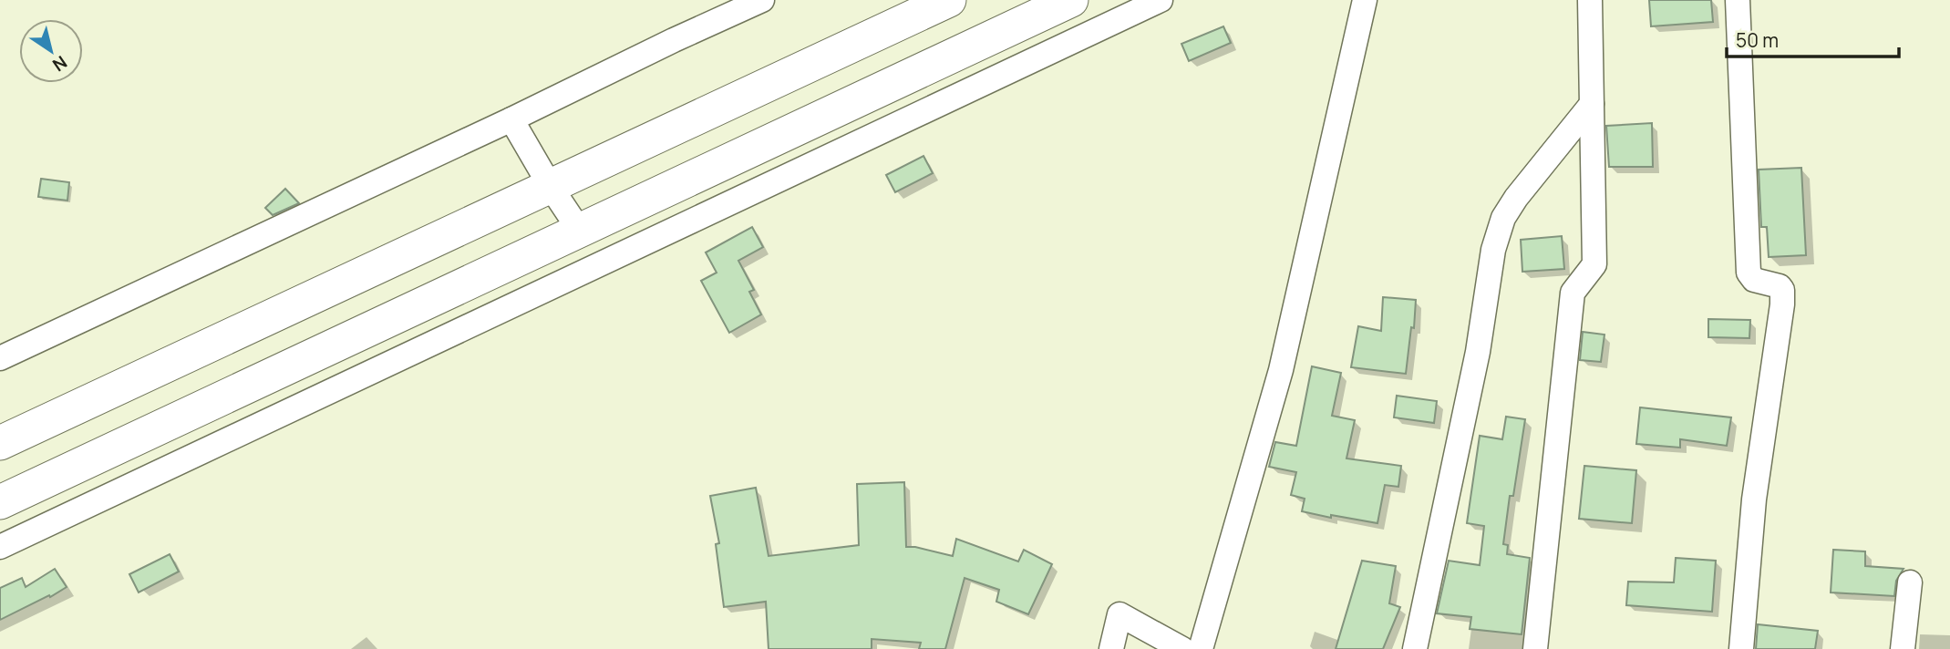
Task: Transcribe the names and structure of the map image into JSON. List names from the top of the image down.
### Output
{
  "scale_bar": "50 m",
  "north": "bottom right"
}
